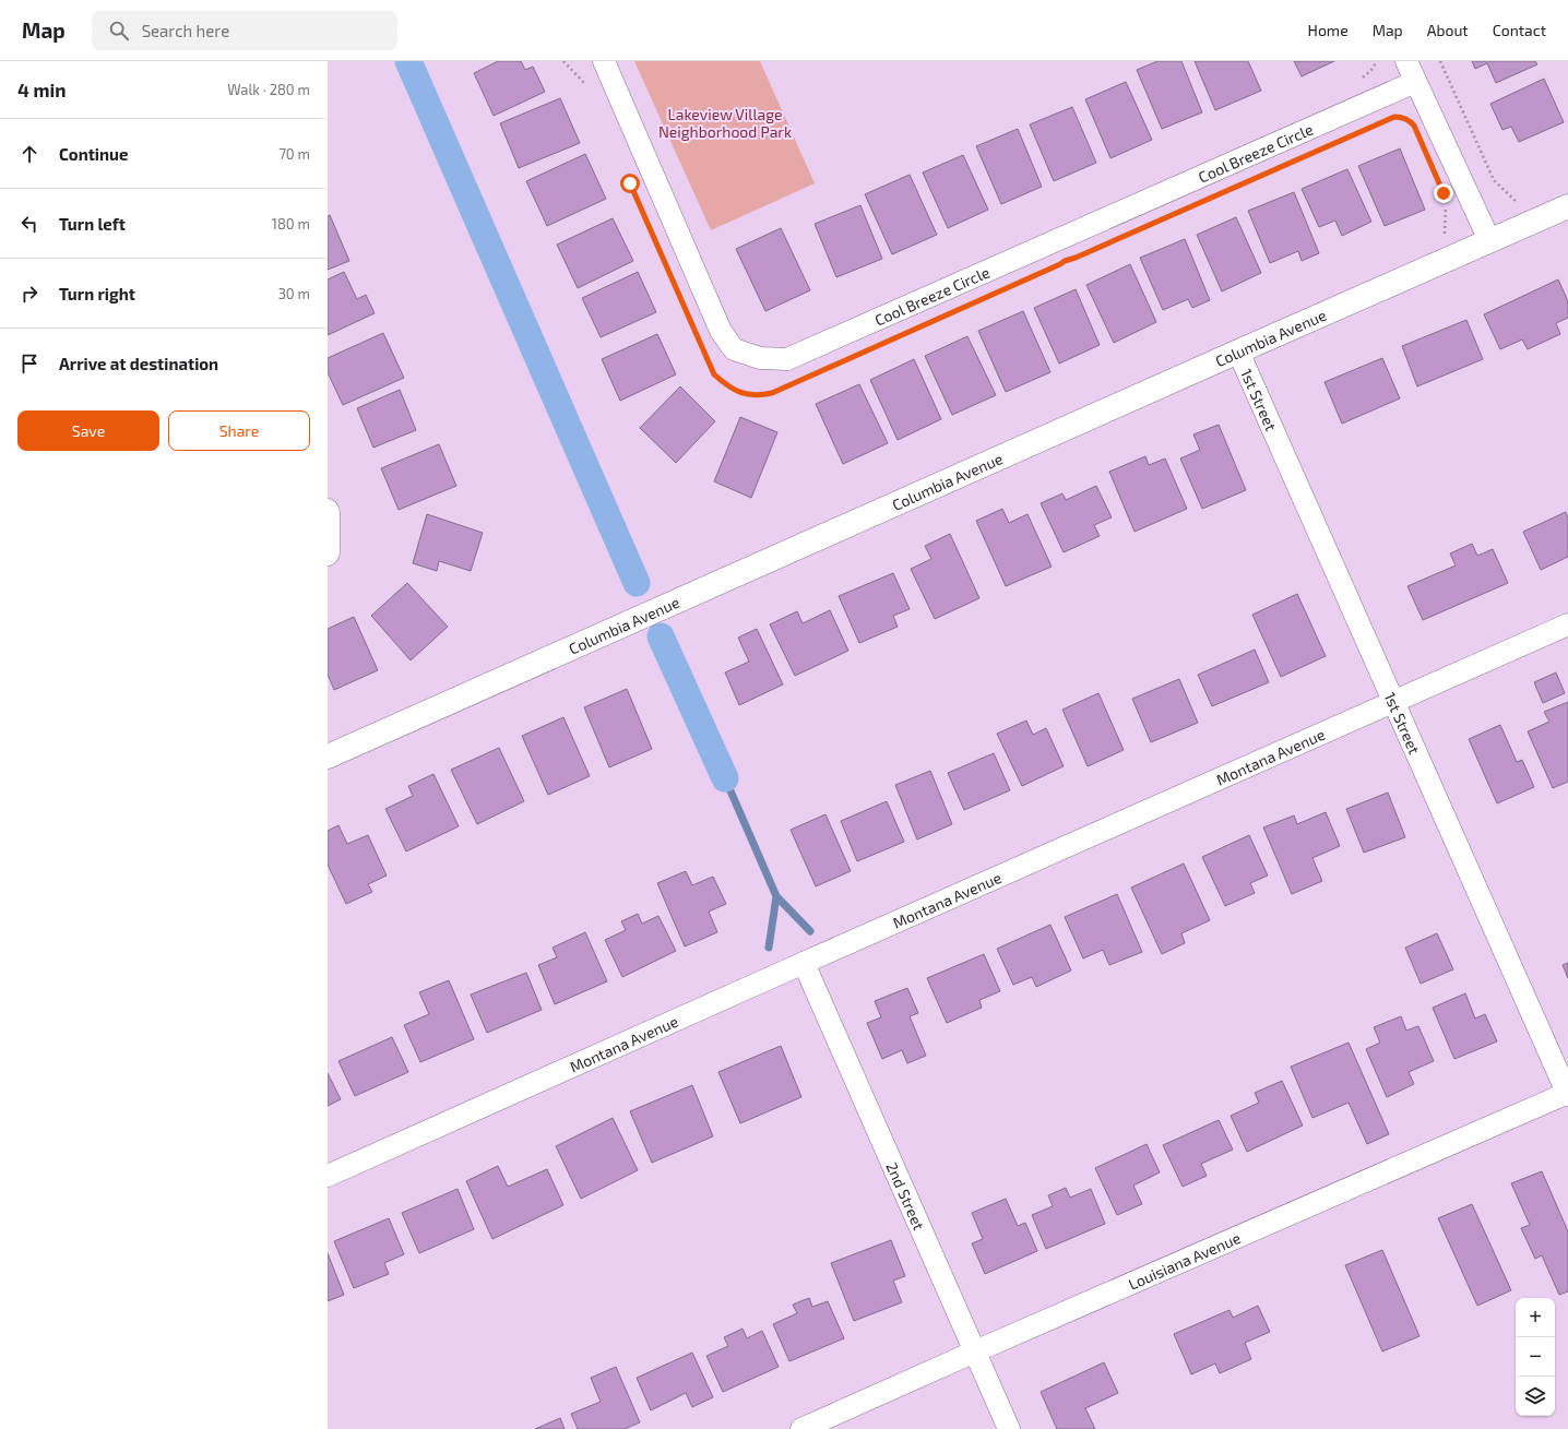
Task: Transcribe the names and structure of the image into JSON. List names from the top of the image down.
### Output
{
  "streets": {
    "street": [
      "Cool Breeze Circle",
      "Columbia Avenue",
      "1st Street",
      "Montana Avenue",
      "2nd Street",
      "Louisiana Avenue"
    ]
  },
  "crossings": [
    ["Columbia Avenue", "1st Street"],
    ["1st Street", "Montana Avenue"],
    ["1st Street", "Louisiana Avenue"],
    ["Montana Avenue", "2nd Street"],
    ["2nd Street", "Louisiana Avenue"]
  ],
  "parks": ["Lakeview Village Neighborhood Park"],
  "page": {
    "header": "Map",
    "search": "Search here",
    "nav": [
      "Home",
      "Map",
      "About",
      "Contact"
    ],
    "heading": ["4 min", "Walk · 280 m"],
    "list": [
      ["Continue", "70 m"],
      ["Turn left", "180 m"],
      ["Turn right", "30 m"],
      "Arrive at destination"
    ],
    "buttons": ["Save", "Share"],
    "map_buttons": ["+", "−"]
  }
}
